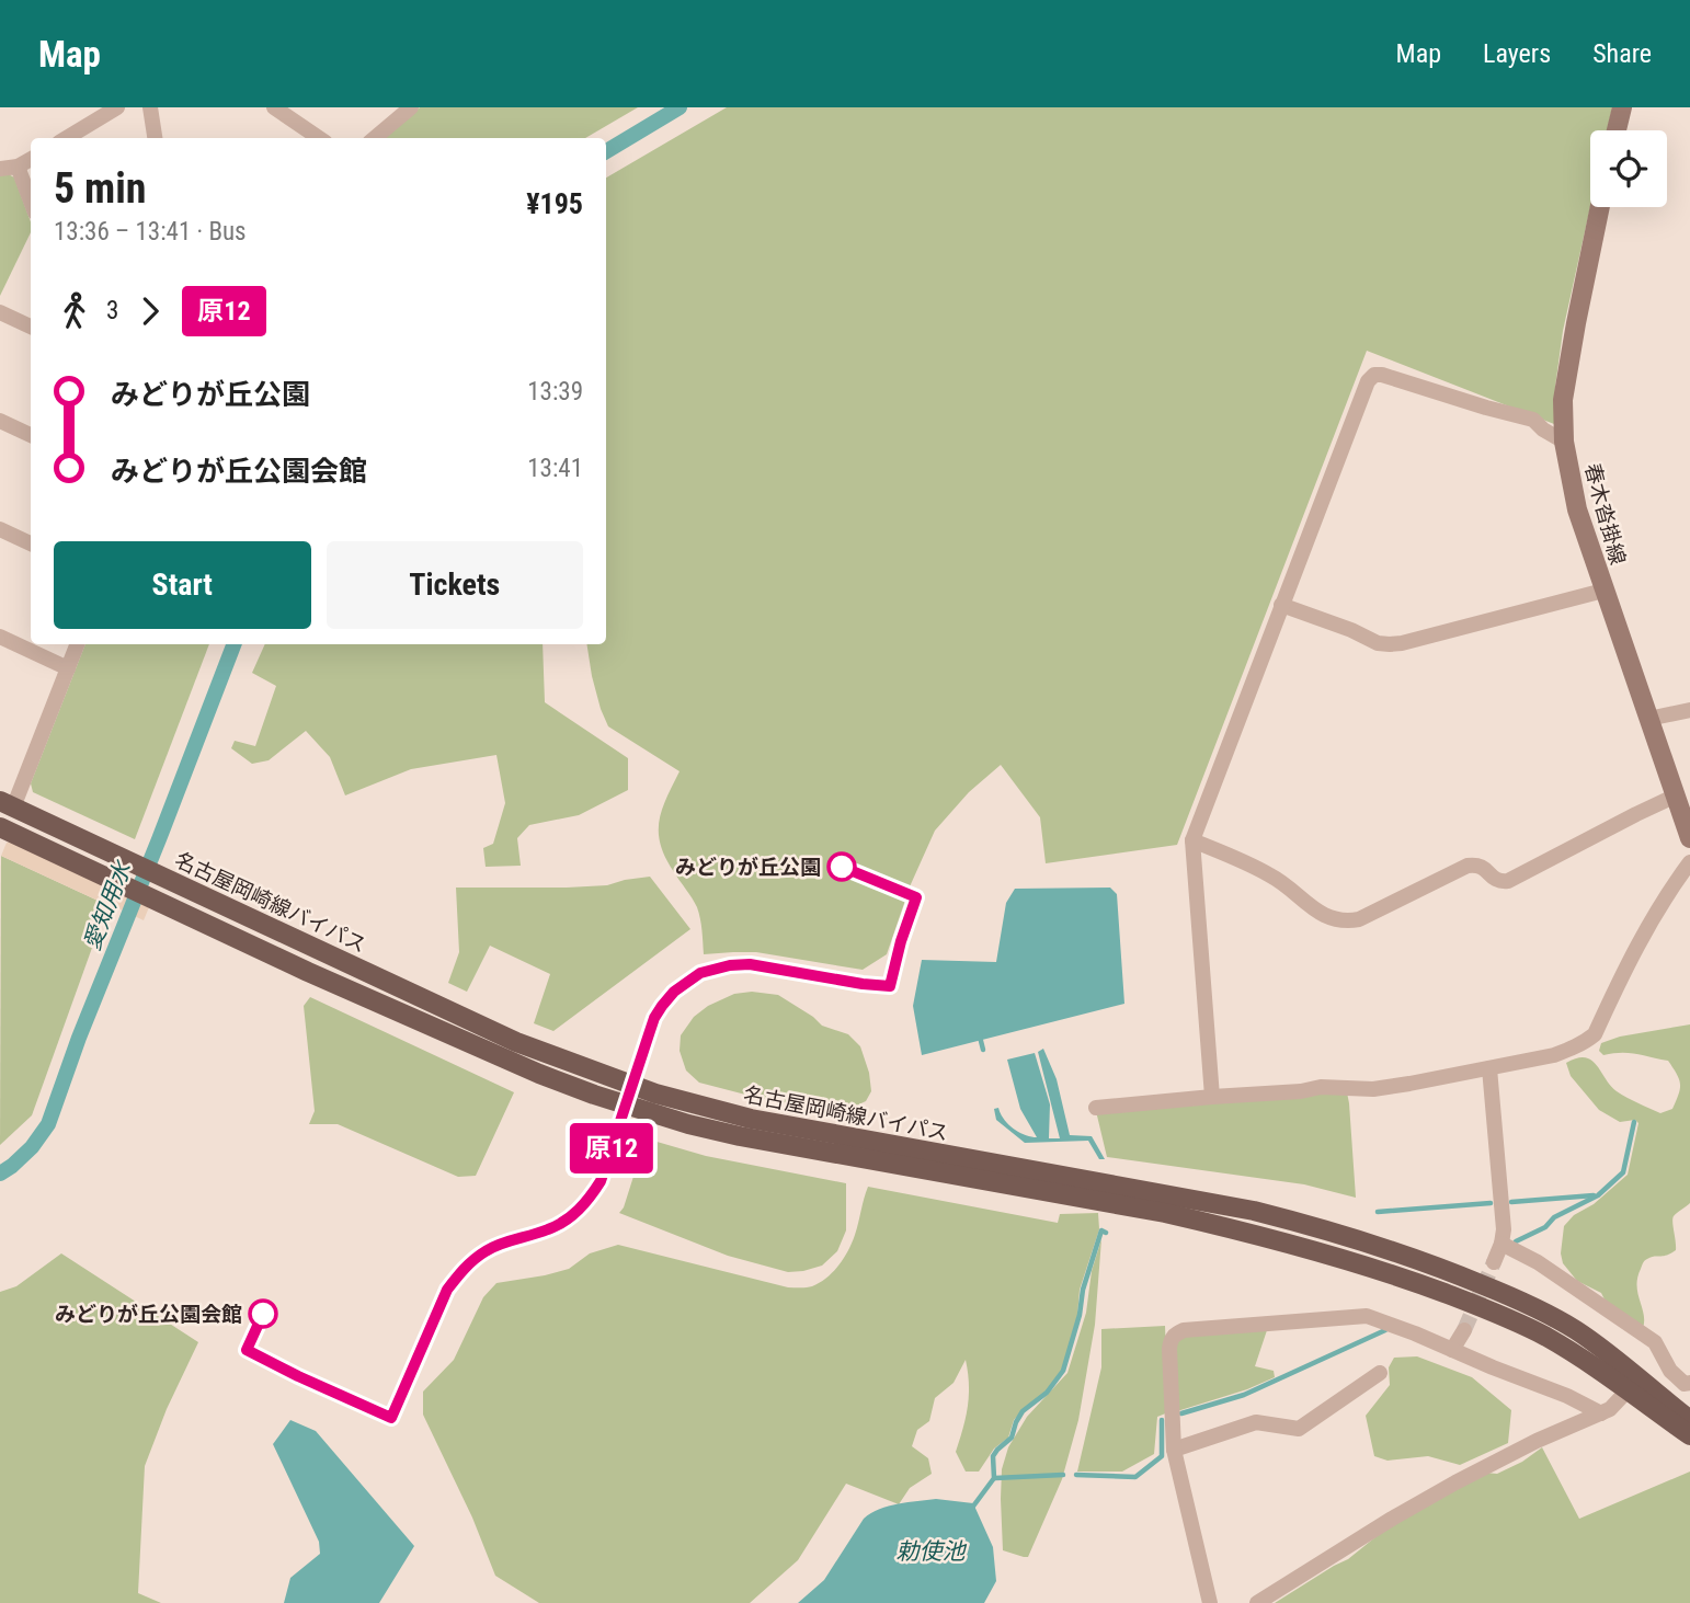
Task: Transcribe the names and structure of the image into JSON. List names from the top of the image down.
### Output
{
  "streets": {
    "main road": ["春木沓掛線", "名古屋岡崎線バイパス"]
  },
  "water": ["愛知用水", "勅使池"],
  "places": ["みどりが丘公園", "みどりが丘公園会館"],
  "lines": ["bus line 原12"],
  "page": {
    "header": "Map",
    "nav": ["Map", "Layers", "Share"],
    "on_map": "原12",
    "heading": ["5 min", "13:36 – 13:41 · Bus", "¥195"],
    "legs": ["3", "原12"],
    "list": [
      {
        "name": "みどりが丘公園",
        "value": "13:39"
      },
      {
        "name": "みどりが丘公園会館",
        "value": "13:41"
      }
    ],
    "buttons": ["Start", "Tickets"]
  }
}
